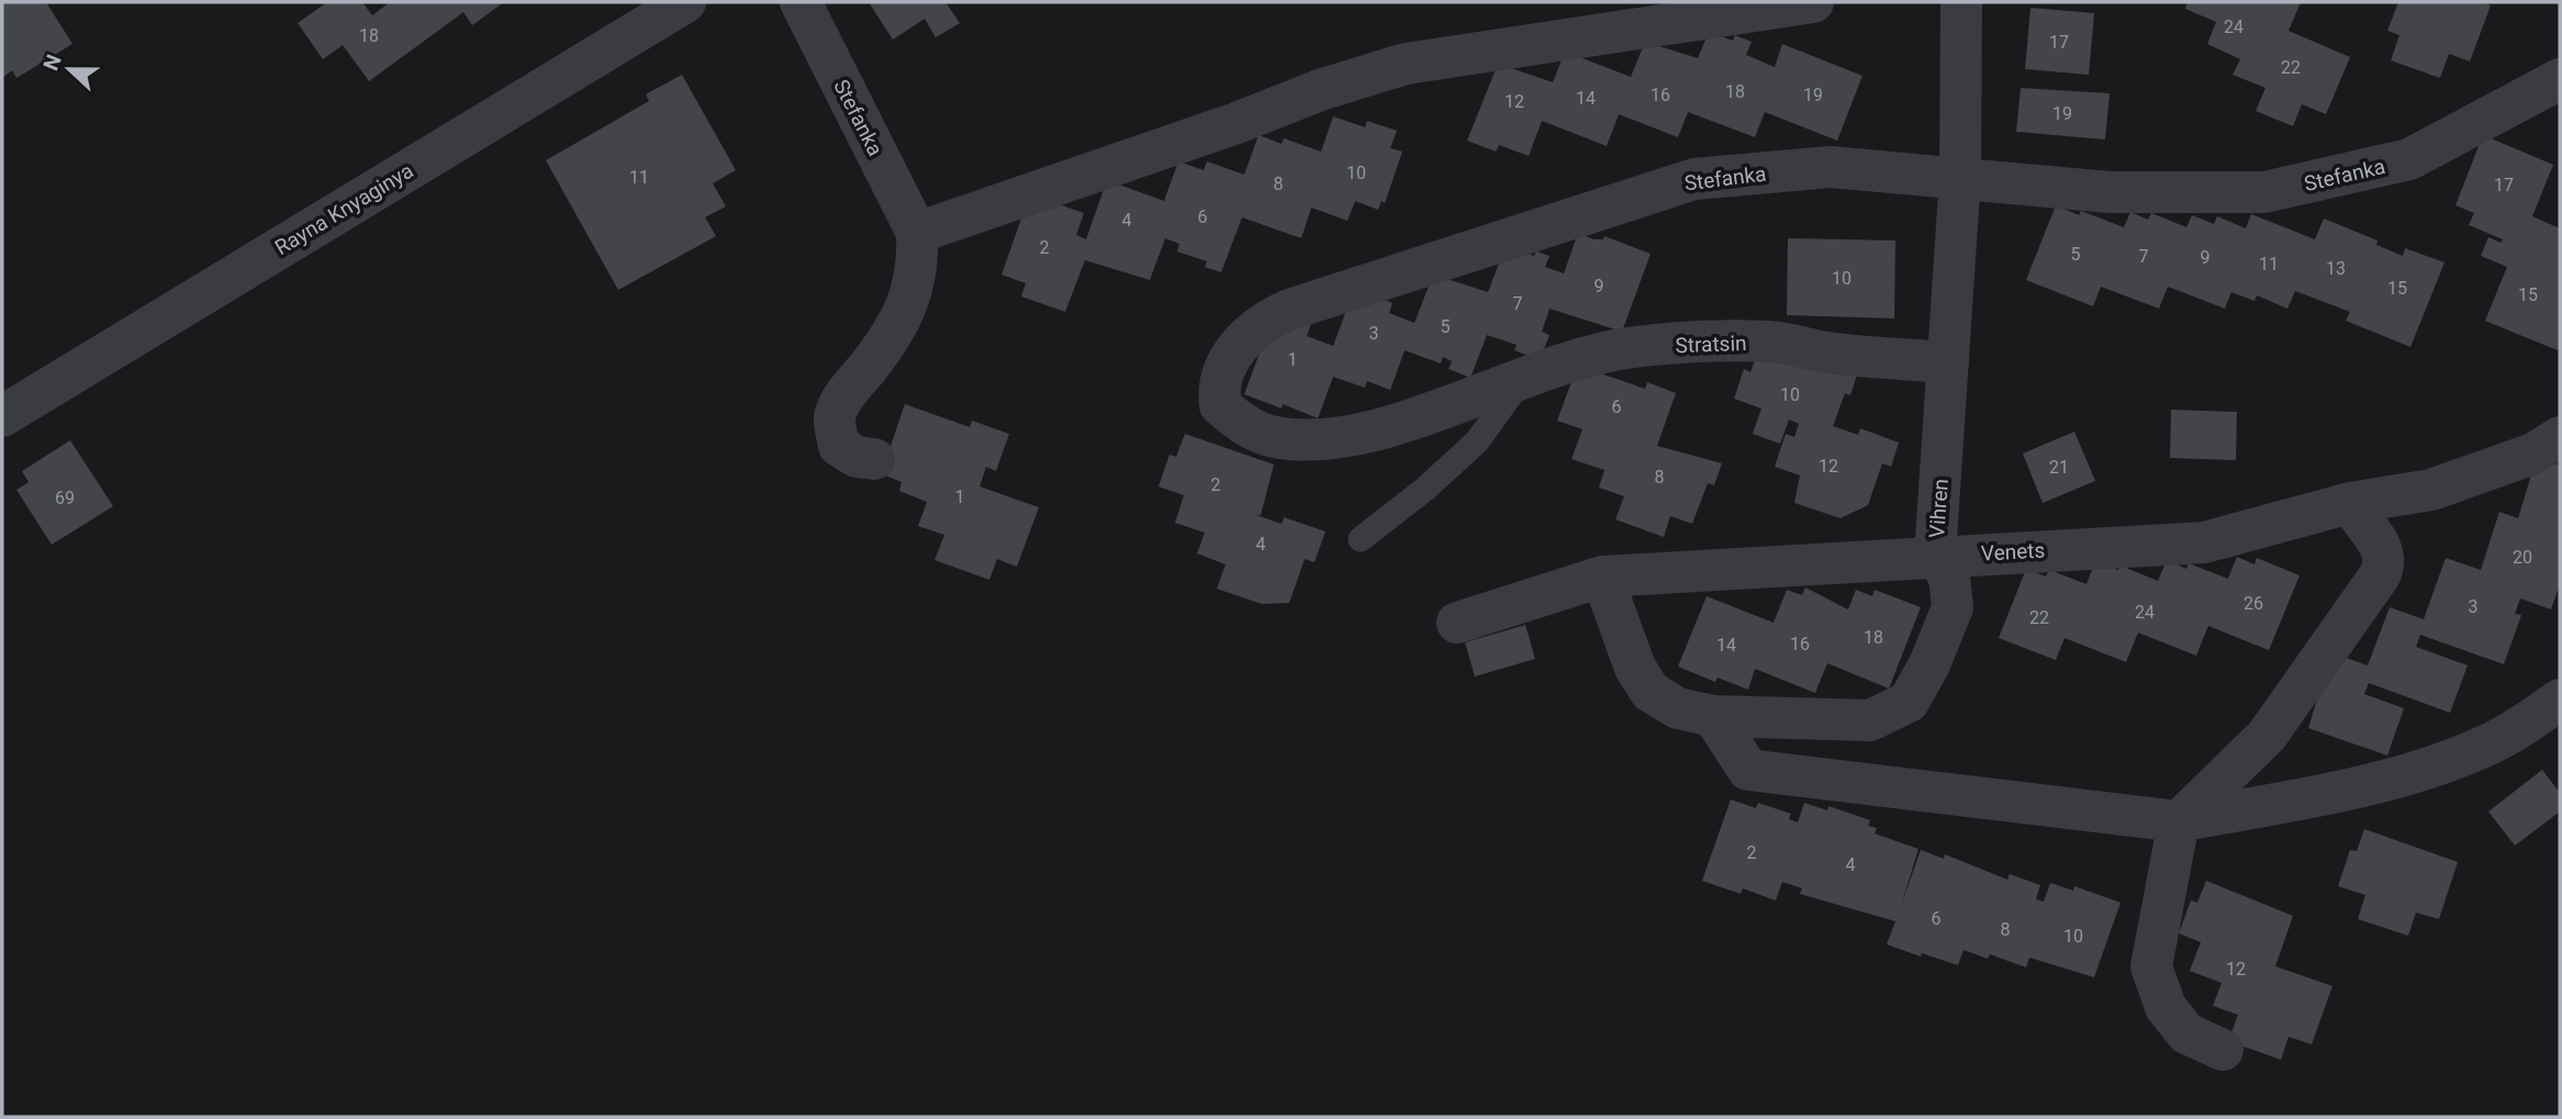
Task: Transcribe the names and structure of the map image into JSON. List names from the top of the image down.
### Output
{
  "streets": {
    "street": [
      "Stefanka",
      "Rayna Knyaginya",
      "Stratsin",
      "Vihren",
      "Venets"
    ]
  },
  "crossings": [
    ["Stefanka", "Stratsin"],
    ["Stefanka", "Vihren"],
    ["Stratsin", "Vihren"],
    ["Vihren", "Venets"]
  ],
  "house_numbers": [
    "24",
    "18",
    "17",
    "22",
    "18",
    "16",
    "19",
    "14",
    "12",
    "19",
    "10",
    "11",
    "8",
    "17",
    "6",
    "4",
    "2",
    "5",
    "7",
    "9",
    "11",
    "13",
    "10",
    "9",
    "15",
    "15",
    "7",
    "5",
    "3",
    "1",
    "10",
    "6",
    "12",
    "21",
    "8",
    "2",
    "1",
    "69",
    "4",
    "20",
    "26",
    "3",
    "24",
    "22",
    "18",
    "16",
    "14",
    "2",
    "4",
    "6",
    "8",
    "10",
    "12"
  ],
  "north": "left"
}
